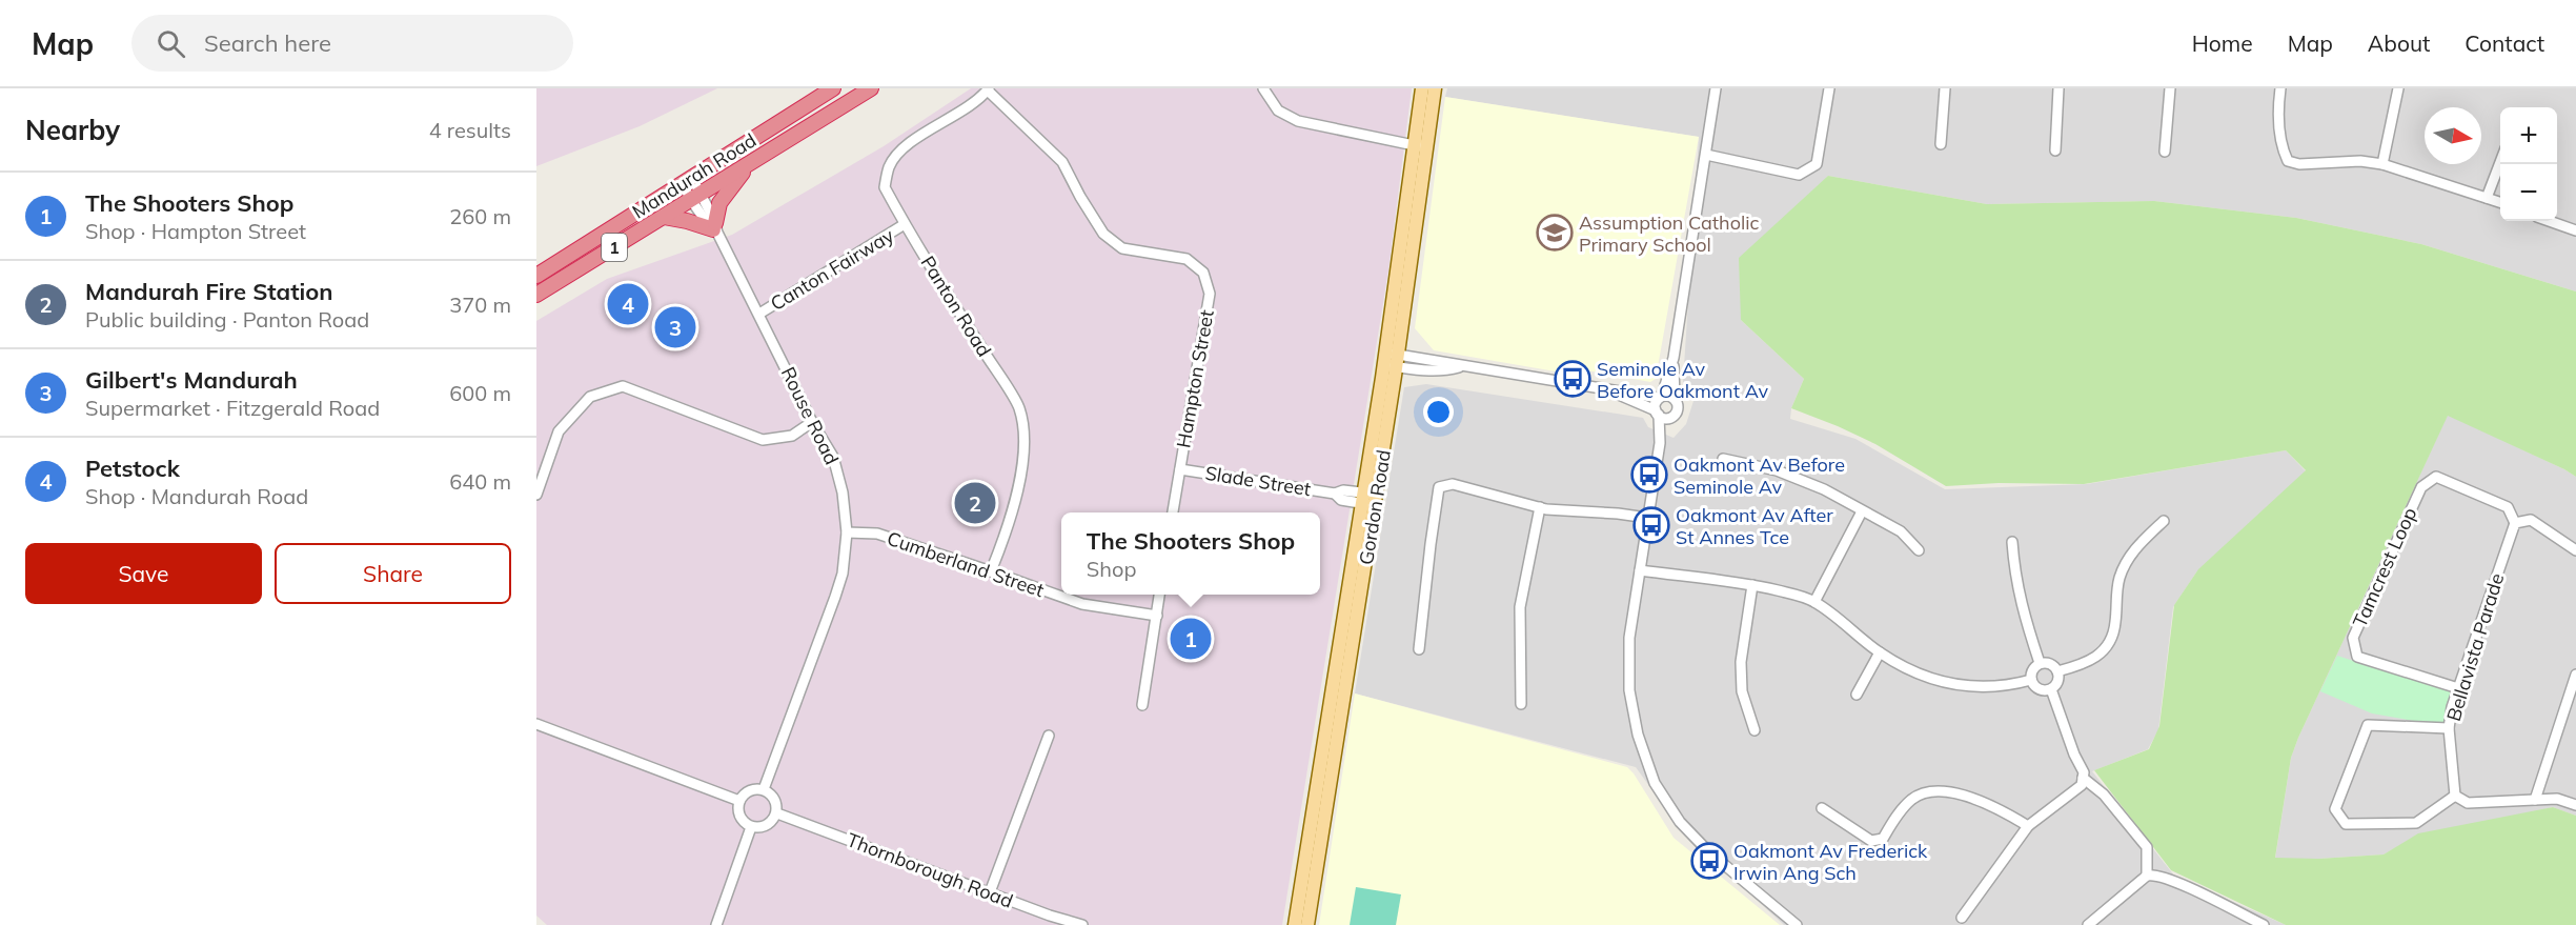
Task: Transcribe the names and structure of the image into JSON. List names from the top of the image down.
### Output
{
  "streets": {
    "highway": ["Mandurah Road", "1"],
    "main road": ["Gordon Road"],
    "street": [
      "Canton Fairway",
      "Panton Road",
      "Hampton Street",
      "Rouse Road",
      "Slade Street",
      "Cumberland Street",
      "Tamcrest Loop",
      "Bellavista Parade",
      "Thornborough Road"
    ]
  },
  "crossings": [
    ["Mandurah Road", "Rouse Road"],
    ["Canton Fairway", "Panton Road"],
    ["Canton Fairway", "Rouse Road"],
    ["Panton Road", "Hampton Street"],
    ["Panton Road", "Cumberland Street"],
    ["Hampton Street", "Slade Street"],
    ["Rouse Road", "Cumberland Street"],
    ["Rouse Road", "Thornborough Road"],
    ["Slade Street", "Gordon Road"],
    ["Tamcrest Loop", "Bellavista Parade"]
  ],
  "places": {
    "school or university": ["Assumption Catholic Primary School"],
    "bus stop": [
      "Seminole Av Before Oakmont Av",
      "Oakmont Av Before Seminole Av",
      "Oakmont Av After St Annes Tce",
      "Oakmont Av Frederick Irwin Ang Sch"
    ]
  },
  "north": "right",
  "page": {
    "header": "Map",
    "search": "Search here",
    "nav": [
      "Home",
      "Map",
      "About",
      "Contact"
    ],
    "heading": ["Nearby", "4 results"],
    "map_buttons": ["+", "−"],
    "list": [
      {
        "mark": "1",
        "name": "The Shooters Shop",
        "note": "Shop · Hampton Street",
        "value": "260 m"
      },
      {
        "mark": "2",
        "name": "Mandurah Fire Station",
        "note": "Public building · Panton Road",
        "value": "370 m"
      },
      {
        "mark": "3",
        "name": "Gilbert's Mandurah",
        "note": "Supermarket · Fitzgerald Road",
        "value": "600 m"
      },
      {
        "mark": "4",
        "name": "Petstock",
        "note": "Shop · Mandurah Road",
        "value": "640 m"
      }
    ],
    "pins": [
      "4",
      "3",
      "2",
      "1"
    ],
    "popup": ["The Shooters Shop", "Shop"],
    "buttons": ["Save", "Share"]
  }
}
